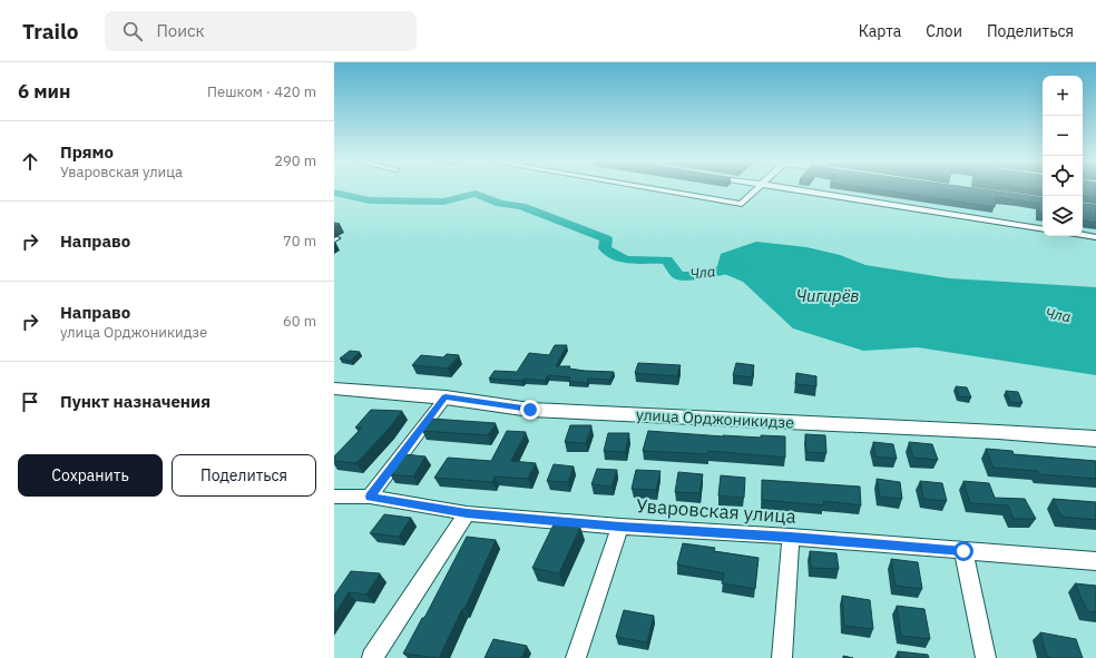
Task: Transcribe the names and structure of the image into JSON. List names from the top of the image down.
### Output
{
  "streets": {
    "street": ["улица Орджоникидзе", "Уваровская улица"]
  },
  "water": ["Чла", "Чигирёв"],
  "page": {
    "header": "Trailo",
    "search": "Поиск",
    "nav": ["Карта", "Слои", "Поделиться"],
    "heading": ["6 мин", "Пешком · 420 m"],
    "map_buttons": ["+", "−"],
    "list": [
      ["Прямо", "Уваровская улица", "290 m"],
      ["Направо", "70 m"],
      ["Направо", "улица Орджоникидзе", "60 m"],
      "Пункт назначения"
    ],
    "buttons": ["Сохранить", "Поделиться"]
  }
}
